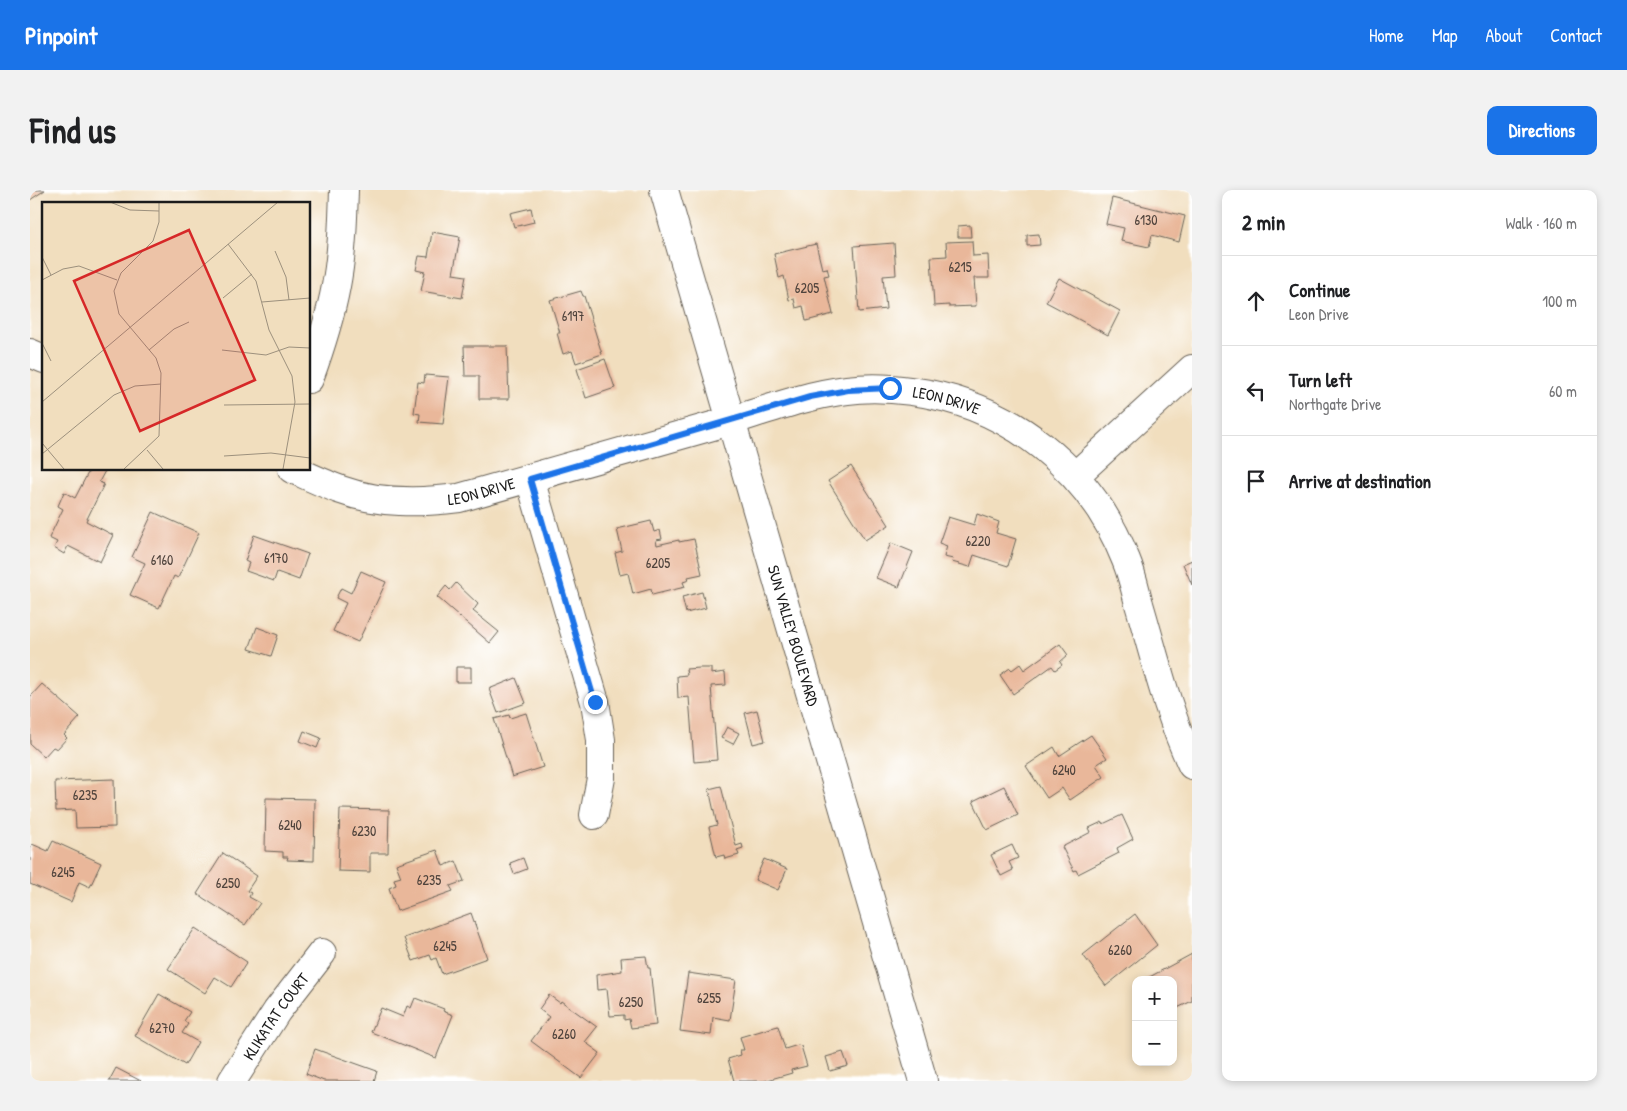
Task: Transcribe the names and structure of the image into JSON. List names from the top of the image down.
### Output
{
  "streets": {
    "street": ["LEON DRIVE", "SUN VALLEY BOULEVARD", "KLIKATAT COURT"]
  },
  "crossings": [
    ["LEON DRIVE", "SUN VALLEY BOULEVARD"]
  ],
  "house_numbers": [
    "6130",
    "6215",
    "6205",
    "6197",
    "6220",
    "6170",
    "6160",
    "6205",
    "6240",
    "6235",
    "6240",
    "6230",
    "6245",
    "6235",
    "6250",
    "6245",
    "6260",
    "6255",
    "6250",
    "6270",
    "6260"
  ],
  "page": {
    "header": "Pinpoint",
    "nav": [
      "Home",
      "Map",
      "About",
      "Contact"
    ],
    "buttons": "Directions",
    "title": "Find us",
    "heading": ["2 min", "Walk · 160 m"],
    "list": [
      ["Continue", "Leon Drive", "100 m"],
      ["Turn left", "Northgate Drive", "60 m"],
      "Arrive at destination"
    ],
    "map_buttons": ["+", "−"]
  }
}
